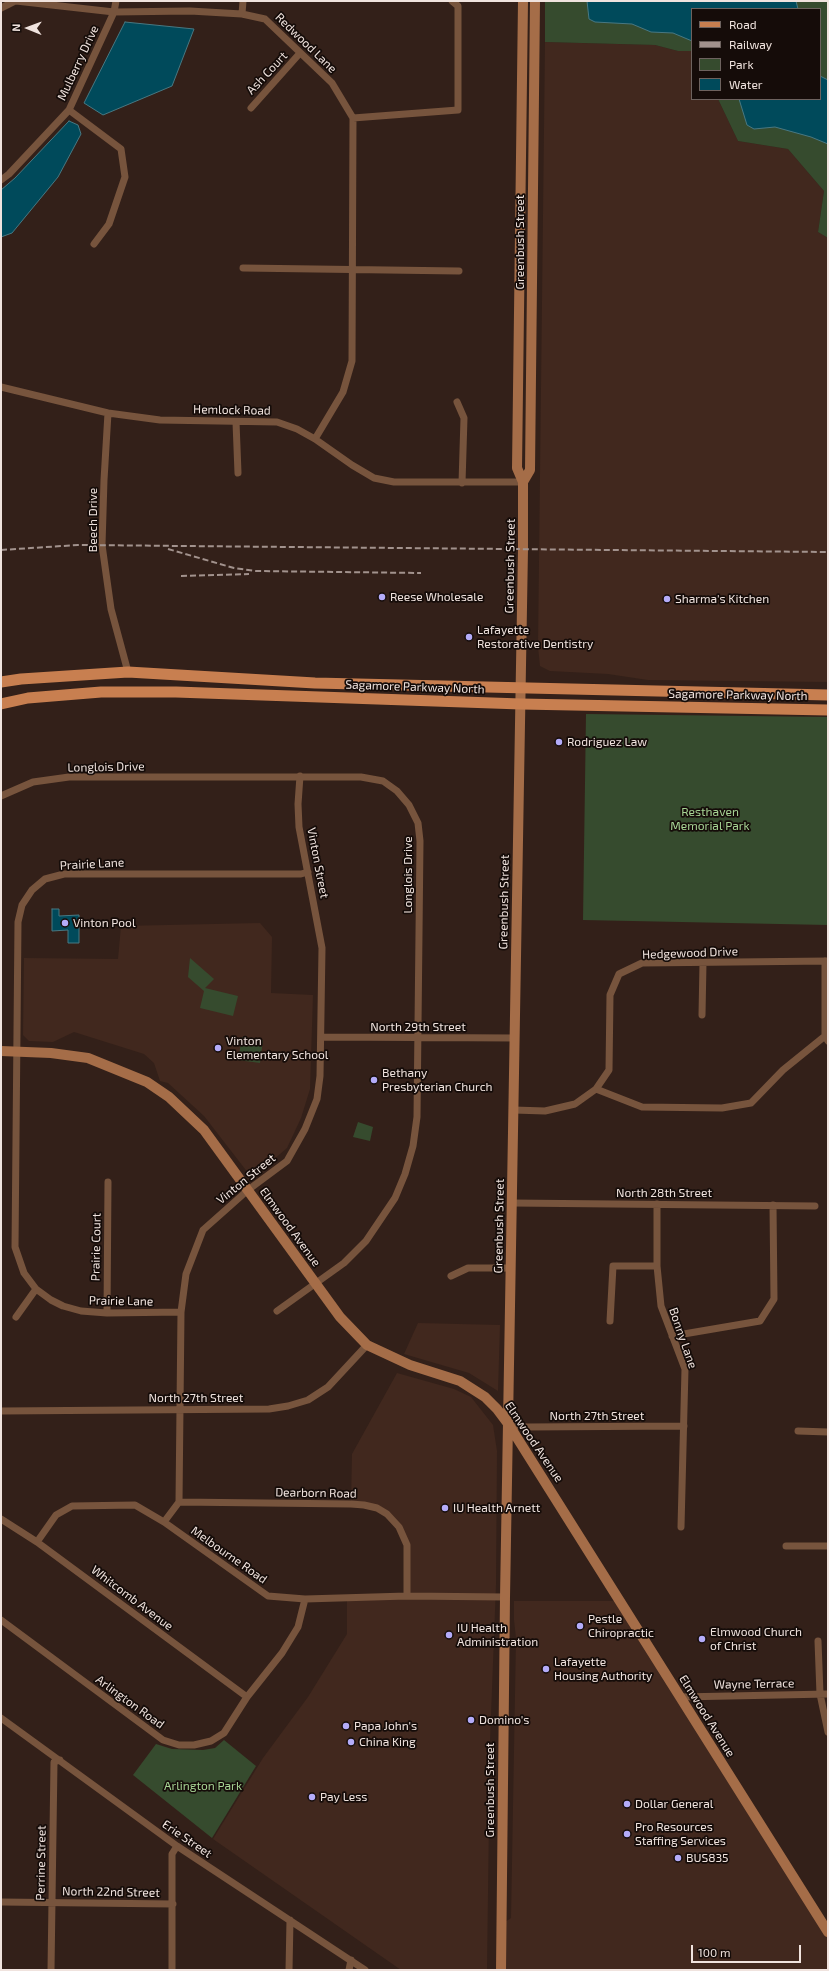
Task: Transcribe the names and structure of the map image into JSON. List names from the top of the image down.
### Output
{
  "streets": {
    "main road": ["Greenbush Street", "Sagamore Parkway North", "Elmwood Avenue"],
    "street": [
      "Redwood Lane",
      "Mulberry Drive",
      "Ash Court",
      "Hemlock Road",
      "Beech Drive",
      "Longlois Drive",
      "Vinton Street",
      "Prairie Lane",
      "Hedgewood Drive",
      "North 29th Street",
      "North 28th Street",
      "Prairie Court",
      "Bonny Lane",
      "North 27th Street",
      "Dearborn Road",
      "Melbourne Road",
      "Whitcomb Avenue",
      "Wayne Terrace",
      "Arlington Road",
      "Erie Street",
      "Perrine Street",
      "North 22nd Street"
    ]
  },
  "crossings": [
    ["Redwood Lane", "Mulberry Drive"],
    ["Redwood Lane", "Ash Court"],
    ["Greenbush Street", "Hemlock Road"],
    ["Greenbush Street", "Sagamore Parkway North"],
    ["Greenbush Street", "Hedgewood Drive"],
    ["Greenbush Street", "North 29th Street"],
    ["Greenbush Street", "North 28th Street"],
    ["Greenbush Street", "Elmwood Avenue"],
    ["Greenbush Street", "North 27th Street"],
    ["Greenbush Street", "Melbourne Road"],
    ["Hemlock Road", "Beech Drive"],
    ["Beech Drive", "Sagamore Parkway North"],
    ["Longlois Drive", "Vinton Street"],
    ["Longlois Drive", "North 29th Street"],
    ["Longlois Drive", "Elmwood Avenue"],
    ["Vinton Street", "Prairie Lane"],
    ["Vinton Street", "North 29th Street"],
    ["Vinton Street", "Elmwood Avenue"],
    ["Vinton Street", "North 27th Street"],
    ["Vinton Street", "Dearborn Road"],
    ["Prairie Lane", "Elmwood Avenue"],
    ["Prairie Lane", "Prairie Court"],
    ["North 28th Street", "Bonny Lane"],
    ["Elmwood Avenue", "North 27th Street"],
    ["Elmwood Avenue", "Wayne Terrace"],
    ["Bonny Lane", "North 27th Street"],
    ["Dearborn Road", "Melbourne Road"],
    ["Melbourne Road", "Whitcomb Avenue"],
    ["Melbourne Road", "Arlington Road"],
    ["Whitcomb Avenue", "Arlington Road"],
    ["Erie Street", "Perrine Street"],
    ["Perrine Street", "North 22nd Street"]
  ],
  "parks": ["Resthaven Memorial Park", "Arlington Park"],
  "places": [
    "Reese Wholesale",
    "Sharma's Kitchen",
    "Lafayette Restorative Dentistry",
    "Rodriguez Law",
    "Vinton Pool",
    "Vinton Elementary School",
    "Bethany Presbyterian Church",
    "IU Health Arnett",
    "Pestle Chiropractic",
    "IU Health Administration",
    "Elmwood Church of Christ",
    "Lafayette Housing Authority",
    "Domino's",
    "Papa John's",
    "China King",
    "Pay Less",
    "Dollar General",
    "Pro Resources Staffing Services",
    "BUS835"
  ],
  "legend": [
    "Road",
    "Railway",
    "Park",
    "Water"
  ],
  "scale_bar": "100 m",
  "north": "left"
}
